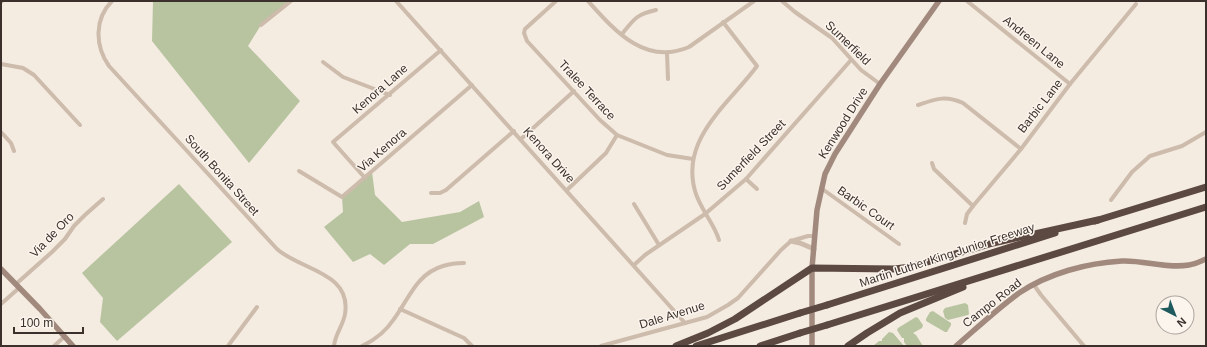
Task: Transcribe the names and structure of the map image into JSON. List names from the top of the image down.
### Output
{
  "streets": {
    "highway": ["Martin Luther King Junior Freeway"],
    "main road": ["Kenwood Drive", "Campo Road"],
    "street": [
      "Andreen Lane",
      "Sumerfield",
      "Kenora Lane",
      "Tralee Terrace",
      "Barbic Lane",
      "Via Kenora",
      "Kenora Drive",
      "Sumerfield Street",
      "South Bonita Street",
      "Barbic Court",
      "Via de Oro",
      "Dale Avenue"
    ]
  },
  "crossings": [
    ["Andreen Lane", "Barbic Lane"],
    ["Sumerfield", "Kenwood Drive"],
    ["Sumerfield", "Sumerfield Street"],
    ["Kenora Lane", "Via Kenora"],
    ["Kenora Lane", "Kenora Drive"],
    ["Kenwood Drive", "Barbic Court"],
    ["Via Kenora", "Kenora Drive"],
    ["Kenora Drive", "Sumerfield Street"],
    ["Kenora Drive", "Dale Avenue"]
  ],
  "scale_bar": "100 m",
  "north": "bottom right"
}
